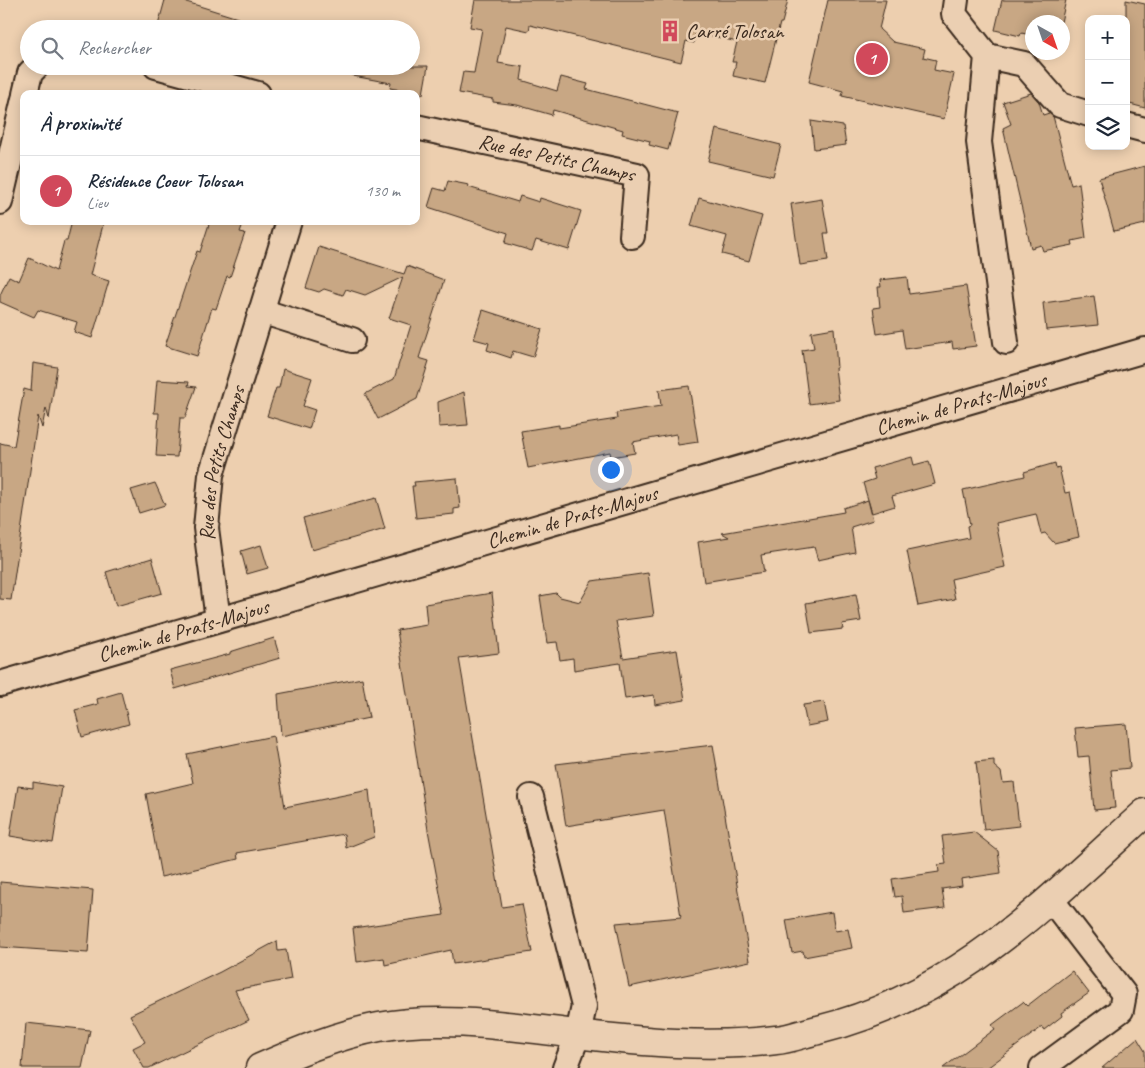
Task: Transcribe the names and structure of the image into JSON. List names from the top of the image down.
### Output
{
  "streets": {
    "street": ["Rue des Petits Champs", "Chemin de Prats-Majous"]
  },
  "crossings": [
    ["Rue des Petits Champs", "Chemin de Prats-Majous"]
  ],
  "places": {
    "building": ["Carré Tolosan"]
  },
  "north": "bottom right",
  "page": {
    "map_buttons": ["+", "−"],
    "search": "Rechercher",
    "pins": "1",
    "heading": "À proximité",
    "list": [
      {
        "mark": "1",
        "name": "Résidence Coeur Tolosan",
        "note": "Lieu",
        "value": "130 m"
      }
    ]
  }
}
